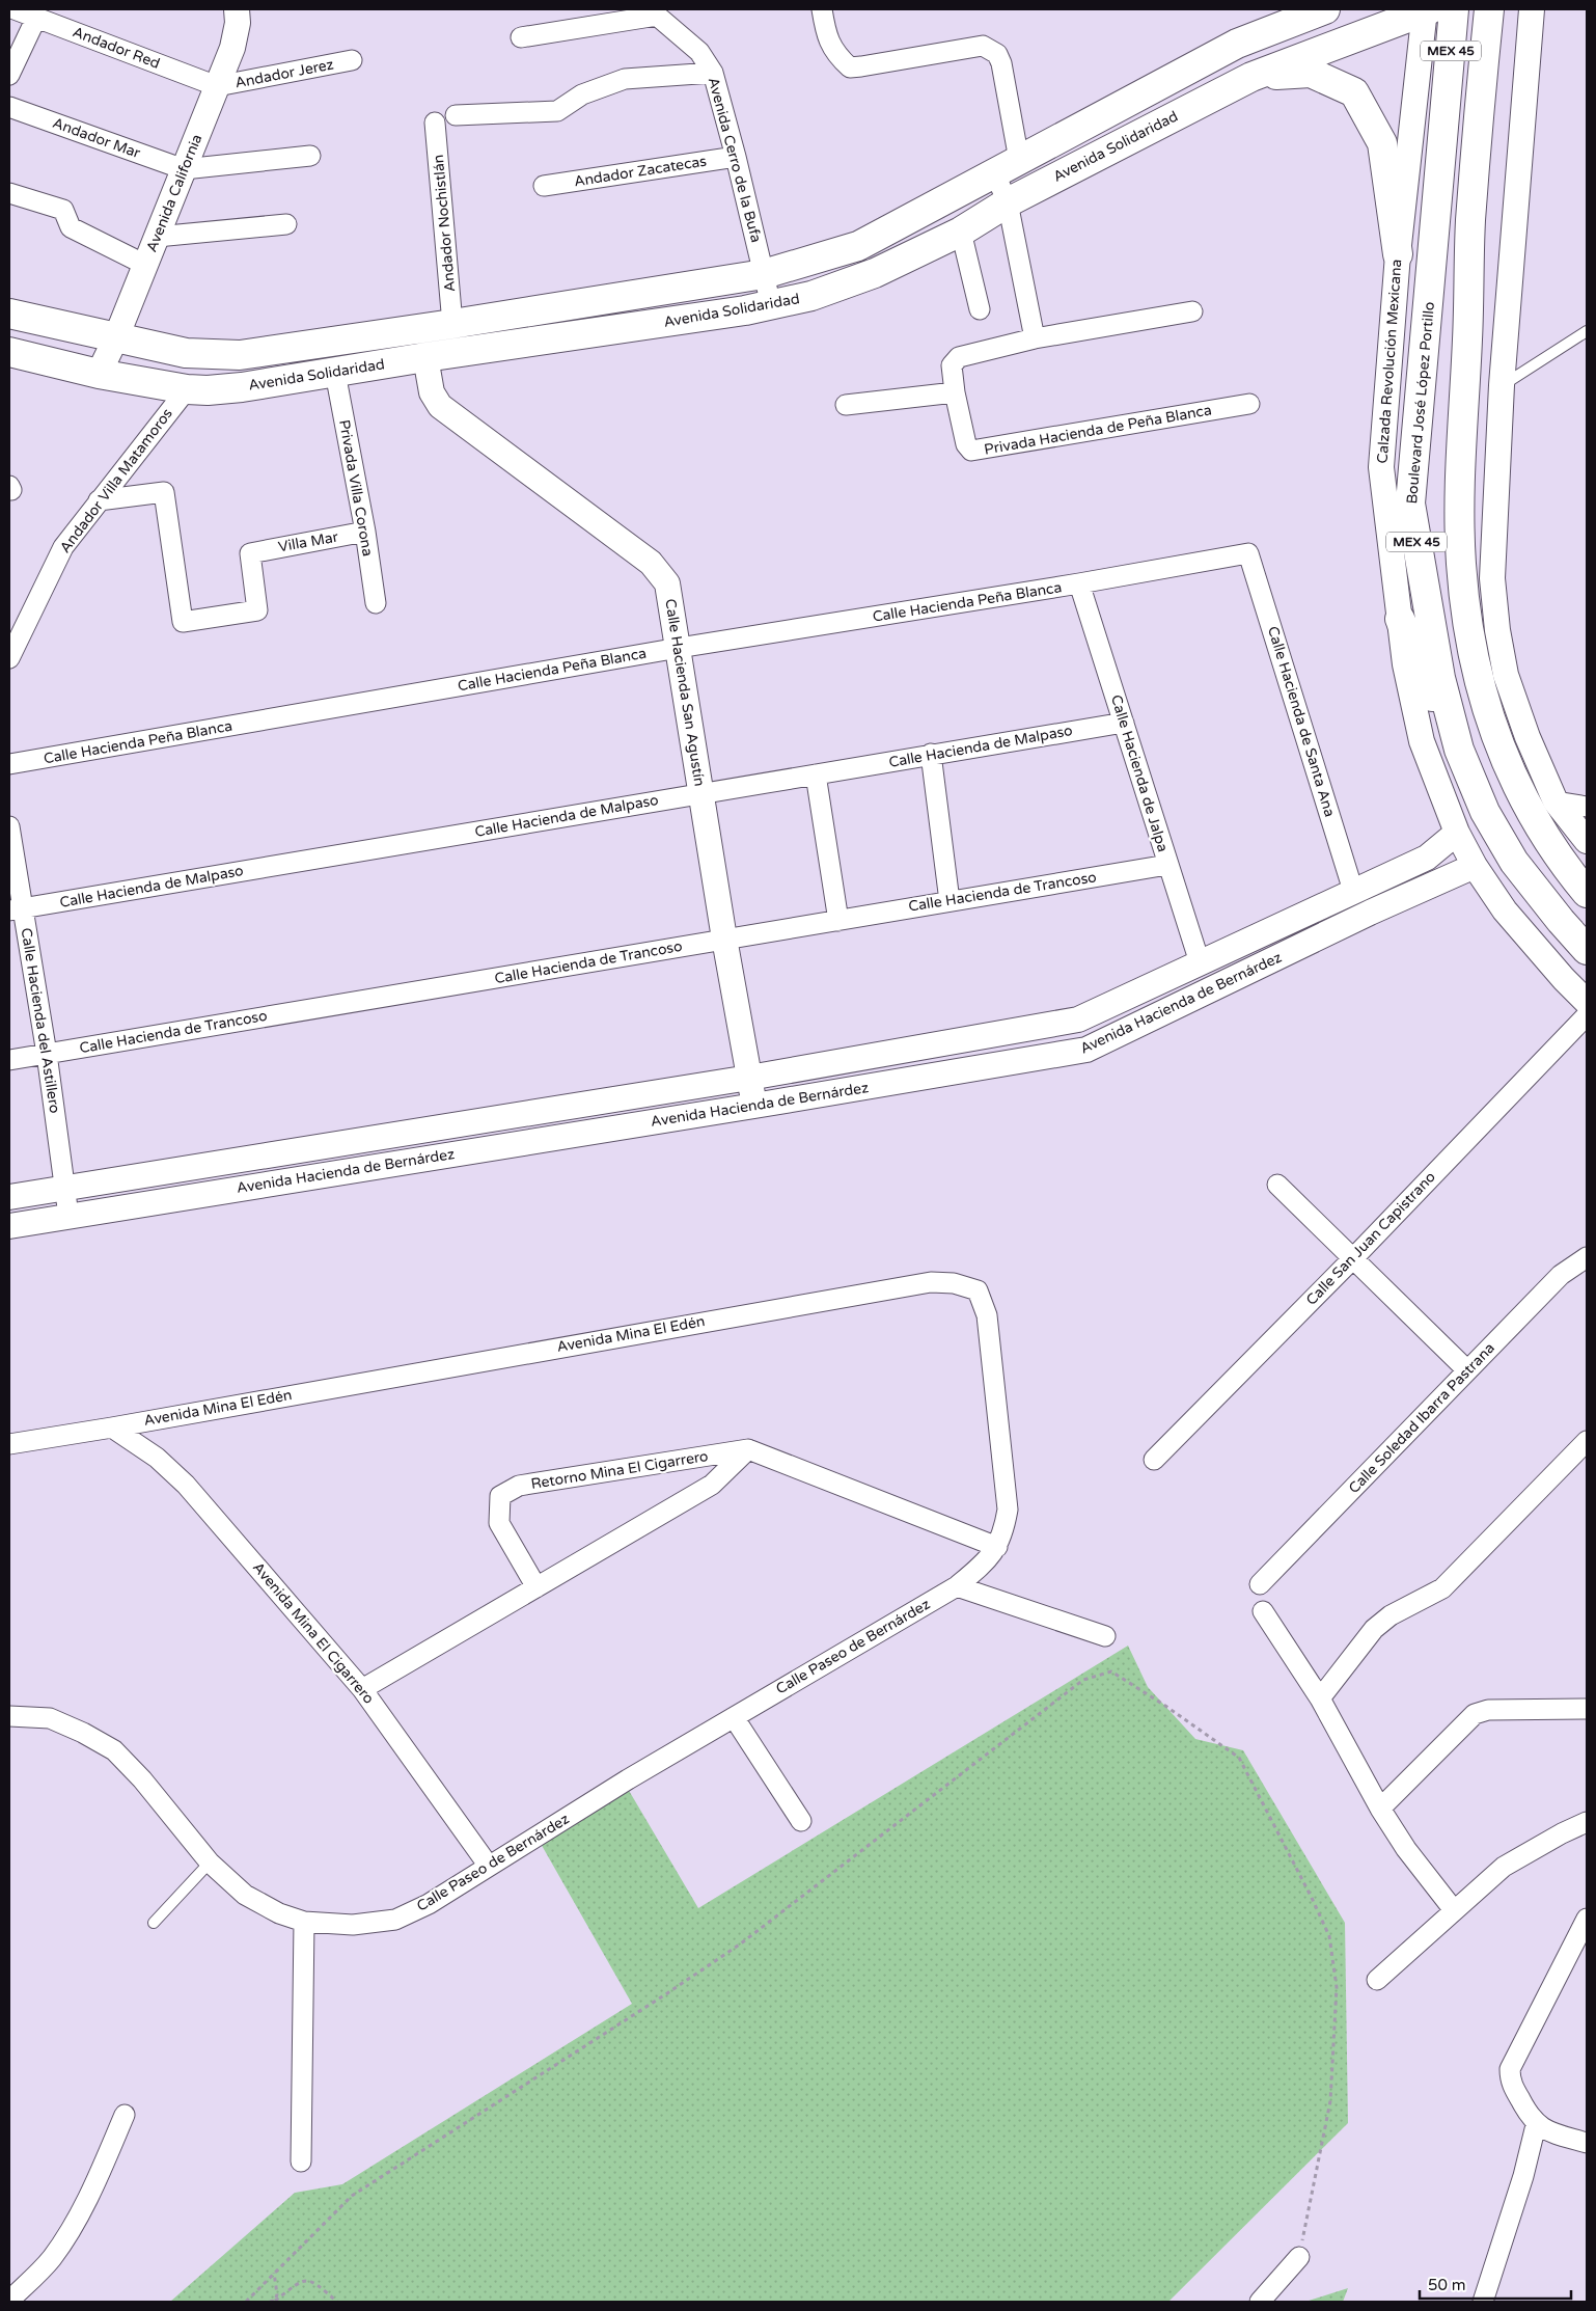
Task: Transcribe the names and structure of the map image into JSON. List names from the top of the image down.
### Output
{
  "streets": {
    "main road": ["MEX 45", "Avenida Solidaridad", "Boulevard José López Portillo"],
    "street": [
      "Andador Red",
      "Andador Jerez",
      "Andador Mar",
      "Avenida Cerro de la Bufa",
      "Andador Zacatecas",
      "Avenida California",
      "Andador Nochistlán",
      "Calzada Revolución Mexicana",
      "Privada Hacienda de Peña Blanca",
      "Andador Villa Matamoros",
      "Privada Villa Corona",
      "Villa Mar",
      "Calle Hacienda Peña Blanca",
      "Calle Hacienda San Agustín",
      "Calle Hacienda de Santa Ana",
      "Calle Hacienda de Malpaso",
      "Calle Hacienda de Jalpa",
      "Calle Hacienda de Trancoso",
      "Avenida Hacienda de Bernárdez",
      "Calle Hacienda del Astillero",
      "Calle San Juan Capistrano",
      "Avenida Mina El Edén",
      "Calle Soledad Ibarra Pastrana",
      "Retorno Mina El Cigarrero",
      "Avenida Mina El Cigarrero",
      "Calle Paseo de Bernárdez"
    ]
  },
  "crossings": [
    ["Andador Red", "Andador Jerez"],
    ["Andador Red", "Avenida California"],
    ["Andador Jerez", "Avenida California"],
    ["Andador Mar", "Avenida California"],
    ["Avenida Solidaridad", "Avenida Cerro de la Bufa"],
    ["Avenida Solidaridad", "Avenida California"],
    ["Avenida Solidaridad", "Andador Nochistlán"],
    ["Avenida Solidaridad", "Calzada Revolución Mexicana"],
    ["Avenida Solidaridad", "Andador Villa Matamoros"],
    ["Avenida Solidaridad", "Privada Villa Corona"],
    ["Avenida Solidaridad", "Calle Hacienda San Agustín"],
    ["Avenida Cerro de la Bufa", "Andador Zacatecas"],
    ["Calzada Revolución Mexicana", "Avenida Hacienda de Bernárdez"],
    ["Andador Villa Matamoros", "Villa Mar"],
    ["Privada Villa Corona", "Villa Mar"],
    ["Calle Hacienda Peña Blanca", "Calle Hacienda San Agustín"],
    ["Calle Hacienda Peña Blanca", "Calle Hacienda de Santa Ana"],
    ["Calle Hacienda Peña Blanca", "Calle Hacienda de Jalpa"],
    ["Calle Hacienda San Agustín", "Calle Hacienda de Malpaso"],
    ["Calle Hacienda San Agustín", "Calle Hacienda de Trancoso"],
    ["Calle Hacienda San Agustín", "Avenida Hacienda de Bernárdez"],
    ["Calle Hacienda de Santa Ana", "Avenida Hacienda de Bernárdez"],
    ["Calle Hacienda de Malpaso", "Calle Hacienda de Jalpa"],
    ["Calle Hacienda de Malpaso", "Calle Hacienda del Astillero"],
    ["Calle Hacienda de Jalpa", "Calle Hacienda de Trancoso"],
    ["Calle Hacienda de Jalpa", "Avenida Hacienda de Bernárdez"],
    ["Calle Hacienda de Trancoso", "Calle Hacienda del Astillero"],
    ["Avenida Hacienda de Bernárdez", "Calle Hacienda del Astillero"],
    ["Avenida Mina El Edén", "Avenida Mina El Cigarrero"],
    ["Avenida Mina El Edén", "Calle Paseo de Bernárdez"],
    ["Retorno Mina El Cigarrero", "Avenida Mina El Cigarrero"],
    ["Avenida Mina El Cigarrero", "Calle Paseo de Bernárdez"]
  ],
  "scale_bar": "50 m"
}
